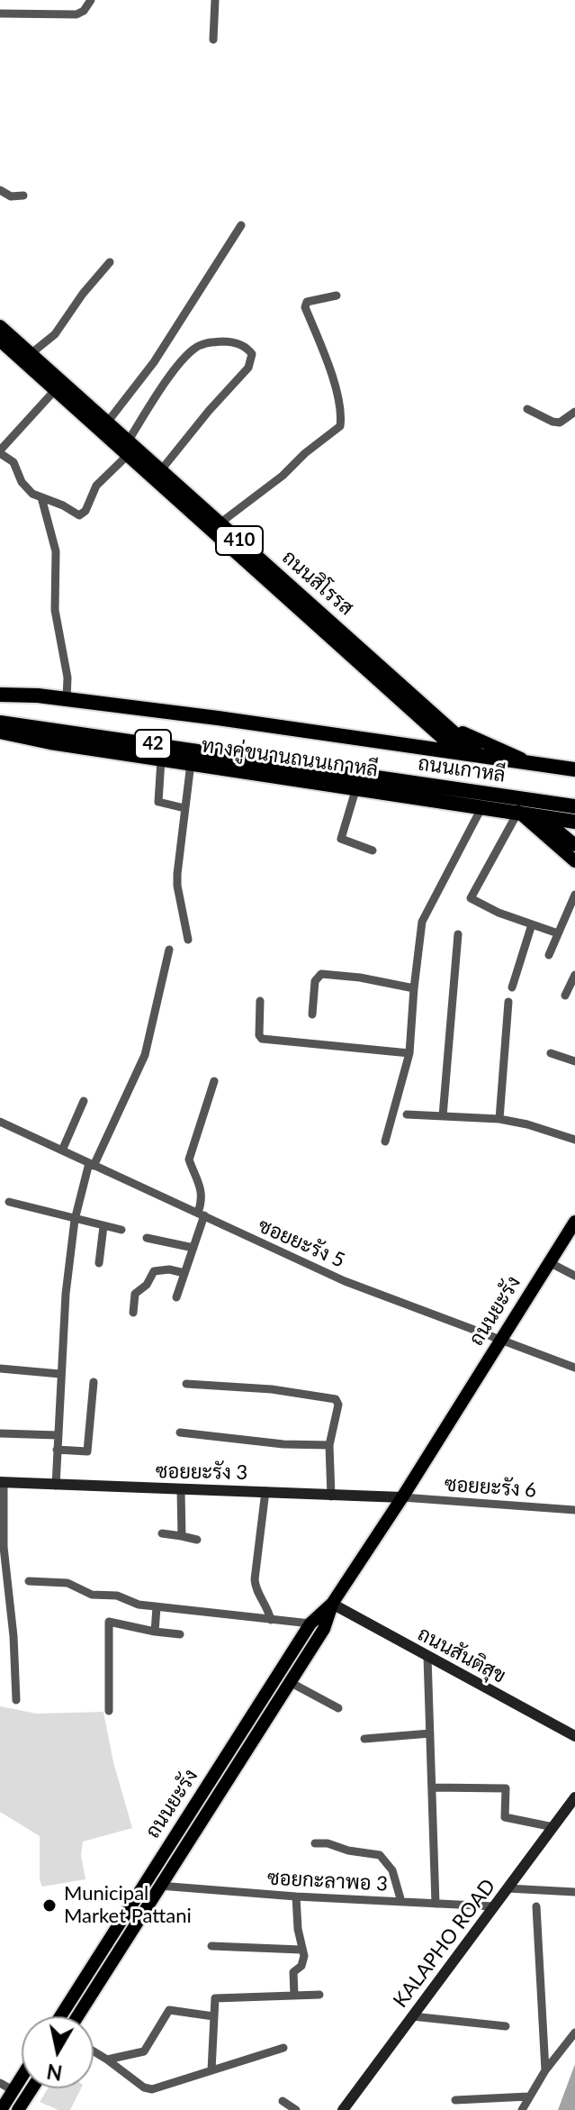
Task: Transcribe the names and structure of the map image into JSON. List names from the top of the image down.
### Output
{
  "streets": {
    "highway": ["42", "ทางคู่ขนานถนนเกาหลี", "ถนนเกาหลี"],
    "main road": ["410", "ถนนสิโรรส", "ถนนยะรัง"],
    "street": [
      "ซอยยะรัง 5",
      "ซอยยะรัง 3",
      "ซอยยะรัง 6",
      "ถนนสันติสุข",
      "ซอยกะลาพอ 3",
      "KALAPHO ROAD"
    ]
  },
  "crossings": [
    ["ถนนสิโรรส", "ทางคู่ขนานถนนเกาหลี"],
    ["ซอยยะรัง 5", "ถนนยะรัง"],
    ["ถนนยะรัง", "ซอยยะรัง 3"],
    ["ถนนยะรัง", "ซอยยะรัง 6"],
    ["ถนนยะรัง", "ถนนสันติสุข"],
    ["ถนนยะรัง", "ซอยกะลาพอ 3"],
    ["ซอยยะรัง 3", "ซอยยะรัง 6"],
    ["ซอยกะลาพอ 3", "KALAPHO ROAD"]
  ],
  "places": ["Municipal Market Pattani"],
  "north": "bottom"
}
